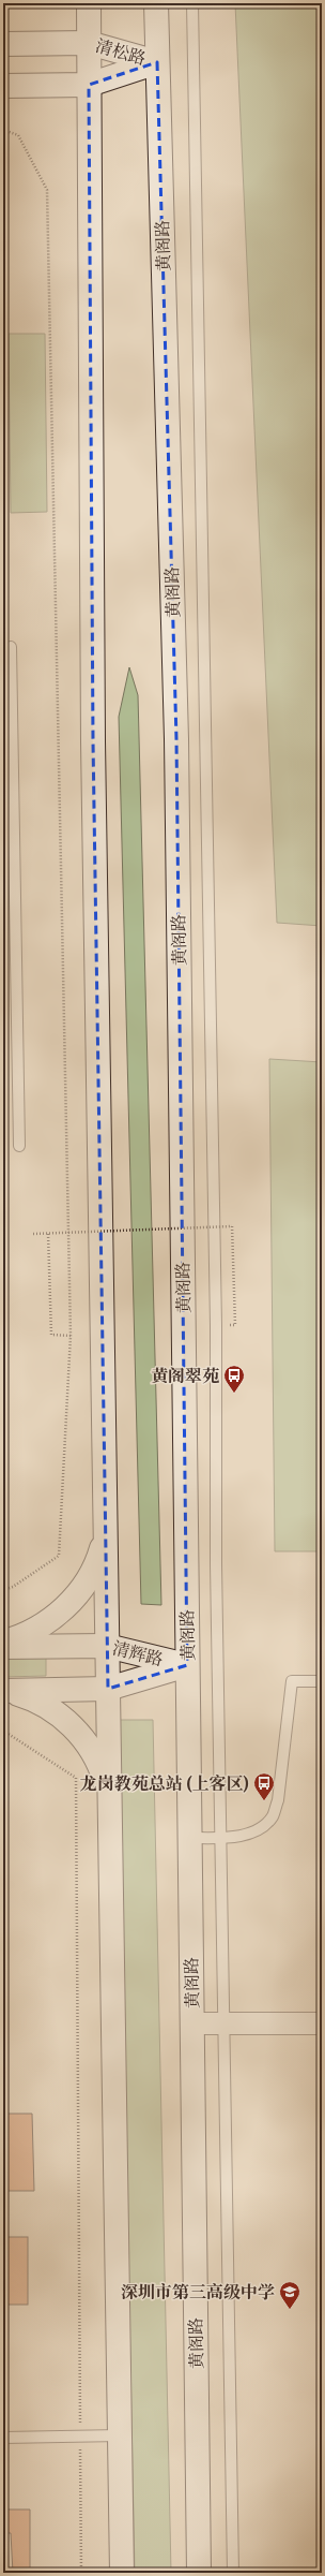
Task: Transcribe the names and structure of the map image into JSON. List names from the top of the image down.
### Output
{
  "streets": {
    "main road": ["清松路", "黄阁路", "清辉路"]
  },
  "crossings": [
    ["清松路", "黄阁路"],
    ["黄阁路", "清辉路"]
  ],
  "places": {
    "bus stop": ["黄阁翠苑", "龙岗教苑总站 (上客区)"],
    "school or university": ["深圳市第三高级中学"]
  }
}
